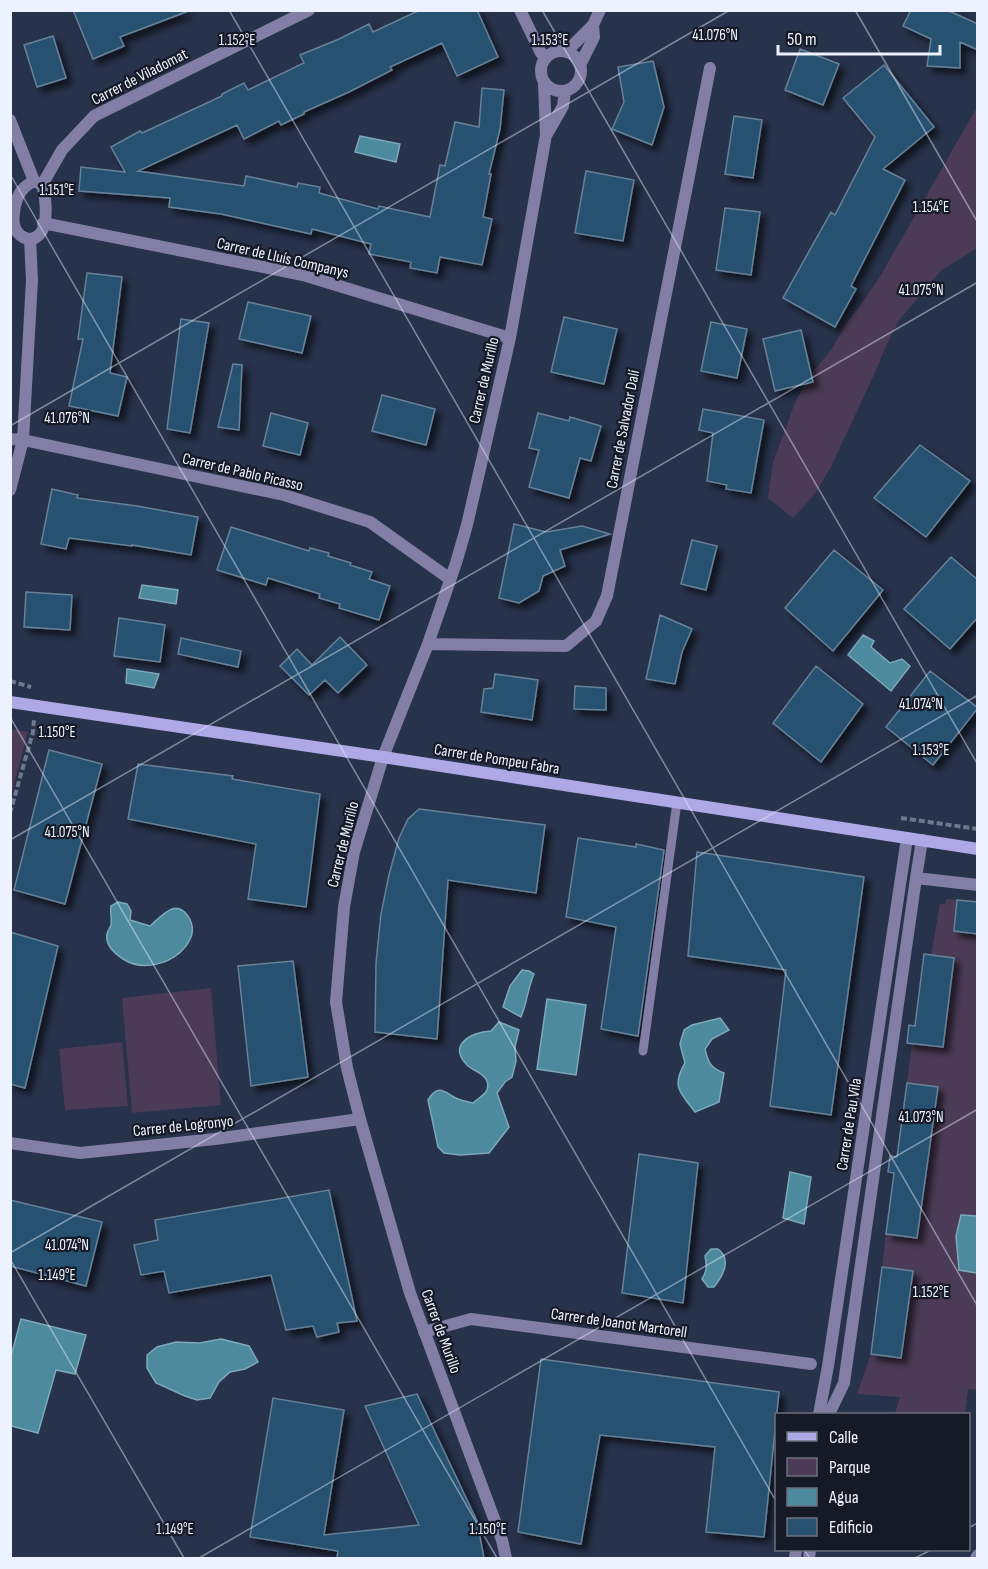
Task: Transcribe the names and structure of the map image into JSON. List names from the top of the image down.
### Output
{
  "streets": {
    "street": [
      "Carrer de Viladomat",
      "Carrer de Lluís Companys",
      "Carrer de Murillo",
      "Carrer de Salvador Dalí",
      "Carrer de Pablo Picasso",
      "Carrer de Pompeu Fabra",
      "Carrer de Pau Vila",
      "Carrer de Logronyo",
      "Carrer de Joanot Martorell"
    ]
  },
  "crossings": [
    ["Carrer de Viladomat", "Carrer de Lluís Companys"],
    ["Carrer de Lluís Companys", "Carrer de Murillo"],
    ["Carrer de Murillo", "Carrer de Salvador Dalí"],
    ["Carrer de Murillo", "Carrer de Pablo Picasso"],
    ["Carrer de Murillo", "Carrer de Pompeu Fabra"],
    ["Carrer de Murillo", "Carrer de Logronyo"],
    ["Carrer de Murillo", "Carrer de Joanot Martorell"],
    ["Carrer de Pompeu Fabra", "Carrer de Pau Vila"]
  ],
  "legend": [
    "Calle",
    "Parque",
    "Agua",
    "Edificio"
  ],
  "scale_bar": "50 m",
  "coordinates": [
    "41.076°N",
    "1.153°E",
    "1.152°E",
    "1.151°E",
    "1.154°E",
    "41.075°N",
    "41.074°N",
    "1.150°E",
    "41.073°N",
    "1.149°E"
  ]
}
